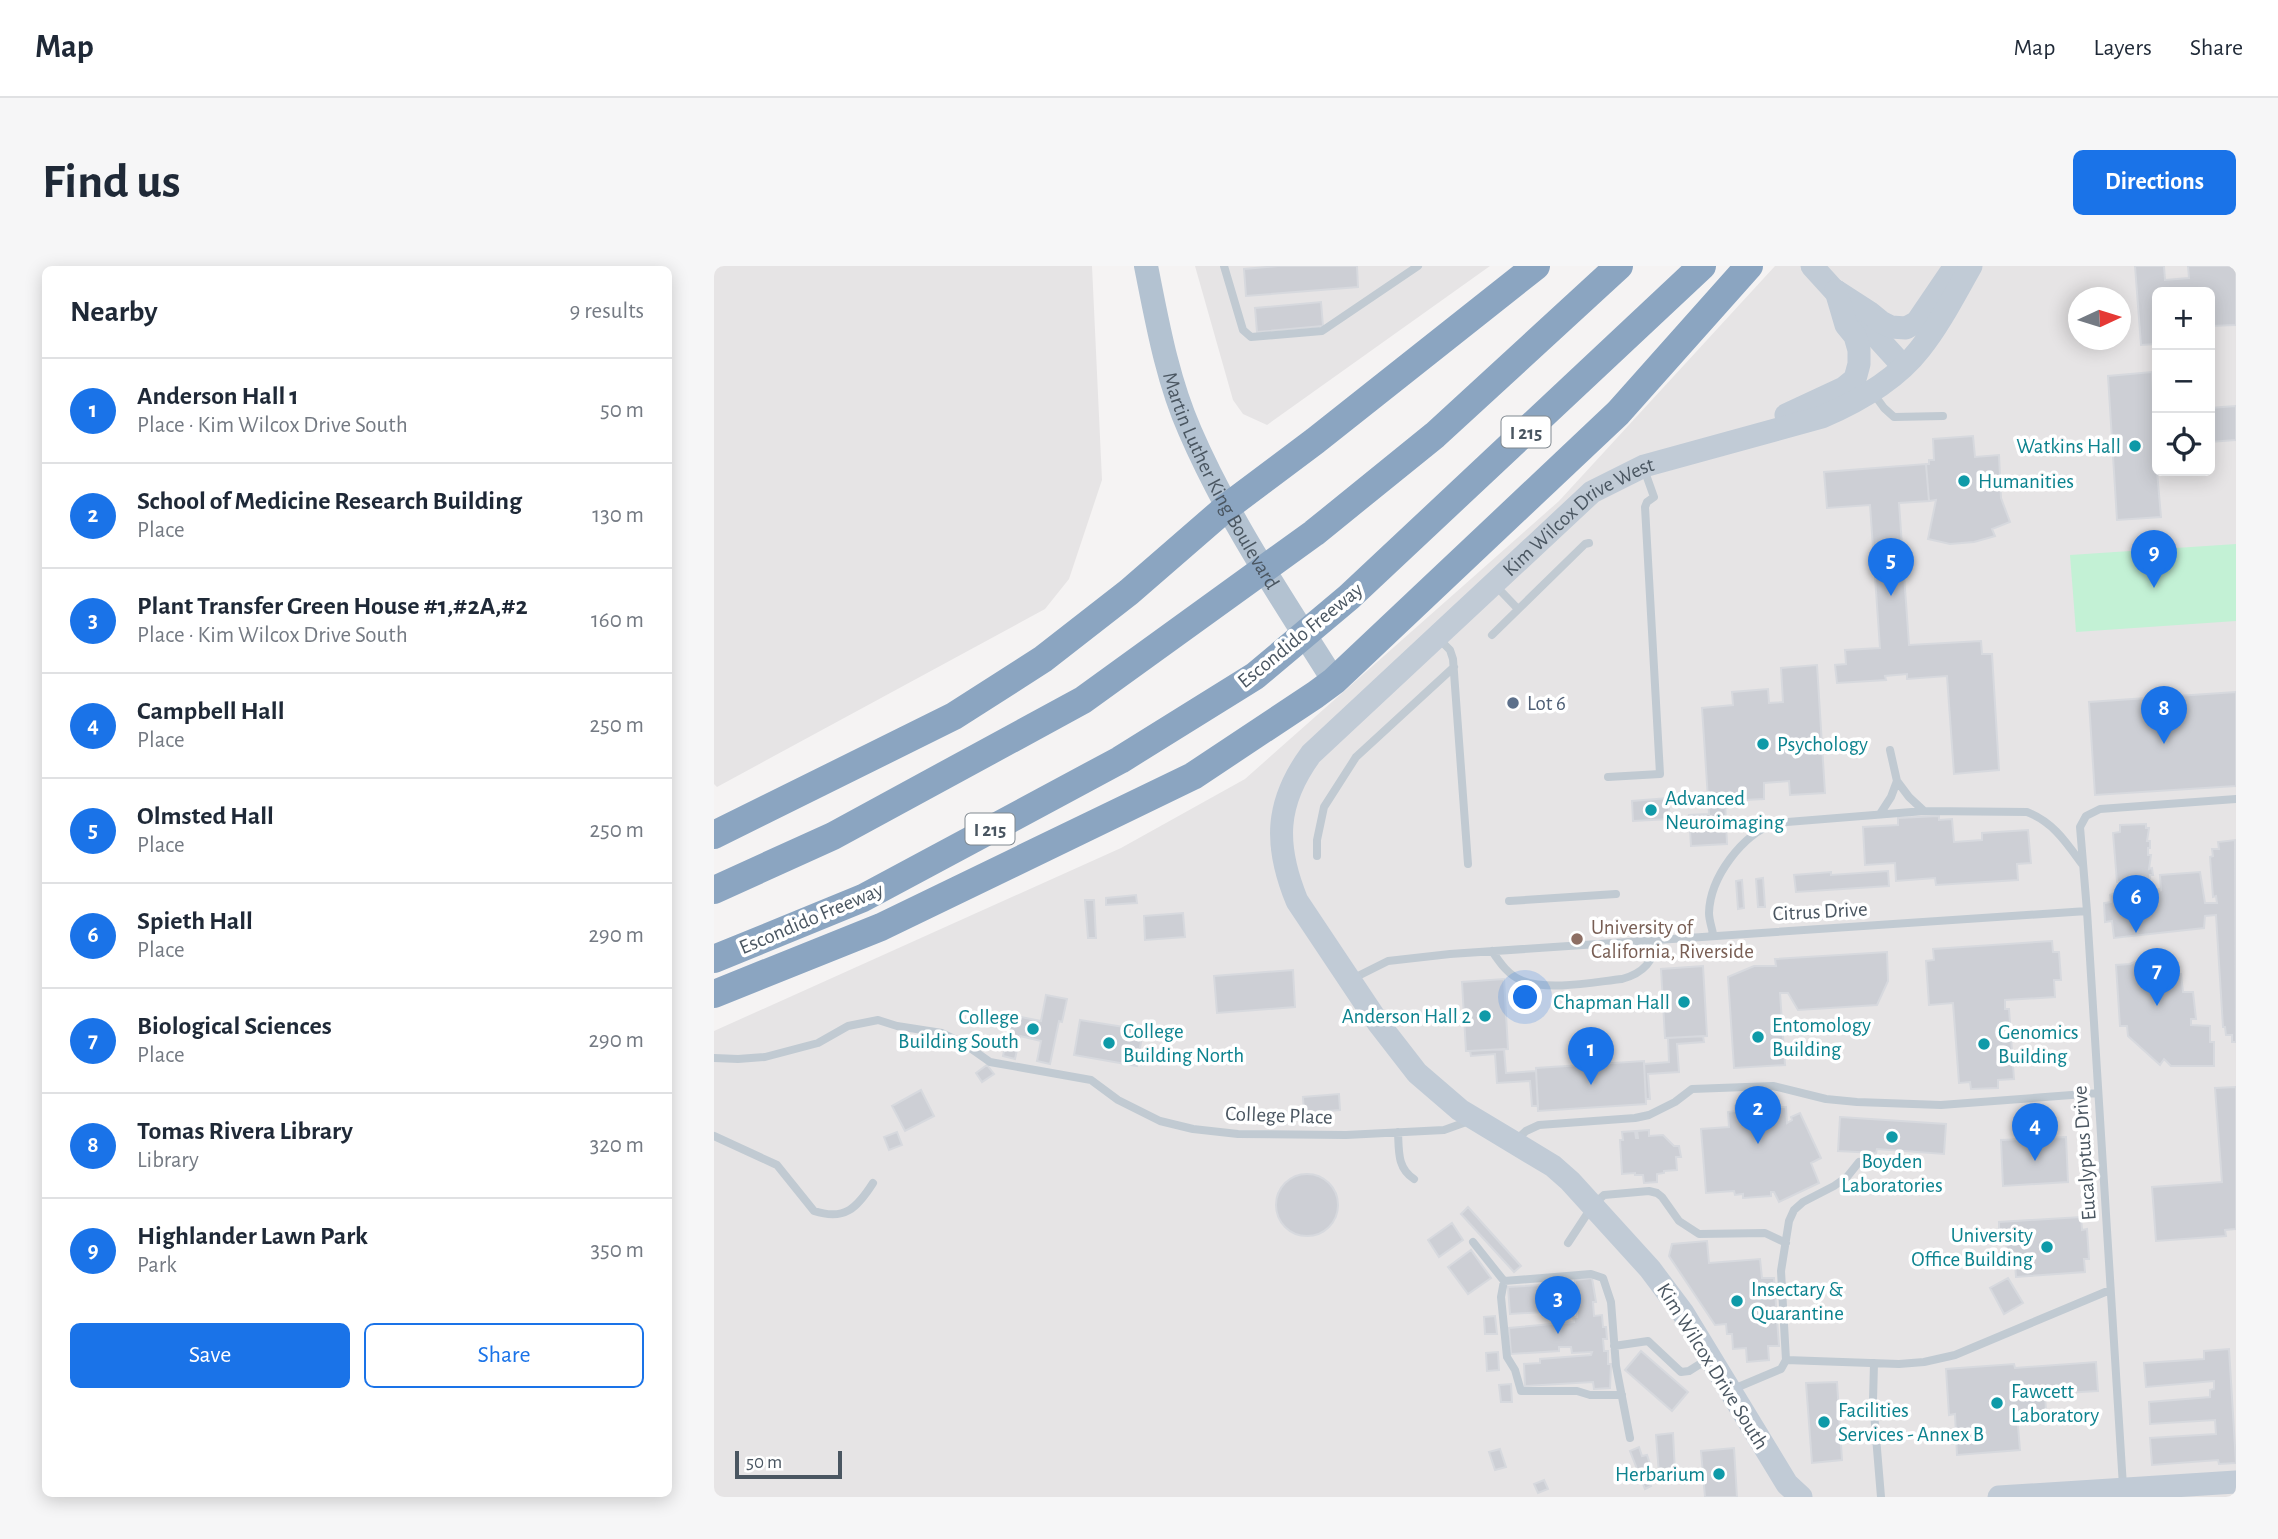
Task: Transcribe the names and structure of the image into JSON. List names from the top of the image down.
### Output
{
  "streets": {
    "highway": ["I 215", "Escondido Freeway"],
    "main road": ["Martin Luther King Boulevard"],
    "street": ["Kim Wilcox Drive West", "Kim Wilcox Drive South"],
    "lane": ["Citrus Drive", "College Place", "Eucalyptus Drive"]
  },
  "crossings": [
    ["Kim Wilcox Drive West", "Kim Wilcox Drive South"],
    ["Citrus Drive", "Eucalyptus Drive"],
    ["Citrus Drive", "Kim Wilcox Drive South"],
    ["College Place", "Kim Wilcox Drive South"]
  ],
  "places": [
    "Watkins Hall",
    "Humanities",
    "Lot 6",
    "Psychology",
    "Advanced Neuroimaging",
    "University of California, Riverside",
    "Chapman Hall",
    "Anderson Hall 2",
    "College Building South",
    "Entomology Building",
    "College Building North",
    "Genomics Building",
    "Boyden Laboratories",
    "University Office Building",
    "Insectary & Quarantine",
    "Fawcett Laboratory",
    "Facilities Services - Annex B",
    "Herbarium"
  ],
  "scale_bar": "50 m",
  "north": "right",
  "page": {
    "header": "Map",
    "nav": ["Map", "Layers", "Share"],
    "buttons": [
      "Directions",
      ["Save", "Share"]
    ],
    "title": "Find us",
    "heading": ["Nearby", "9 results"],
    "map_buttons": ["+", "−"],
    "list": [
      {
        "mark": "1",
        "name": "Anderson Hall 1",
        "note": "Place · Kim Wilcox Drive South",
        "value": "50 m"
      },
      {
        "mark": "2",
        "name": "School of Medicine Research Building",
        "note": "Place",
        "value": "130 m"
      },
      {
        "mark": "3",
        "name": "Plant Transfer Green House #1,#2A,#2",
        "note": "Place · Kim Wilcox Drive South",
        "value": "160 m"
      },
      {
        "mark": "4",
        "name": "Campbell Hall",
        "note": "Place",
        "value": "250 m"
      },
      {
        "mark": "5",
        "name": "Olmsted Hall",
        "note": "Place",
        "value": "250 m"
      },
      {
        "mark": "6",
        "name": "Spieth Hall",
        "note": "Place",
        "value": "290 m"
      },
      {
        "mark": "7",
        "name": "Biological Sciences",
        "note": "Place",
        "value": "290 m"
      },
      {
        "mark": "8",
        "name": "Tomas Rivera Library",
        "note": "Library",
        "value": "320 m"
      },
      {
        "mark": "9",
        "name": "Highlander Lawn Park",
        "note": "Park",
        "value": "350 m"
      }
    ],
    "pins": [
      "9",
      "5",
      "8",
      "6",
      "7",
      "1",
      "2",
      "4",
      "3"
    ],
    "scale": "50 m"
  }
}
